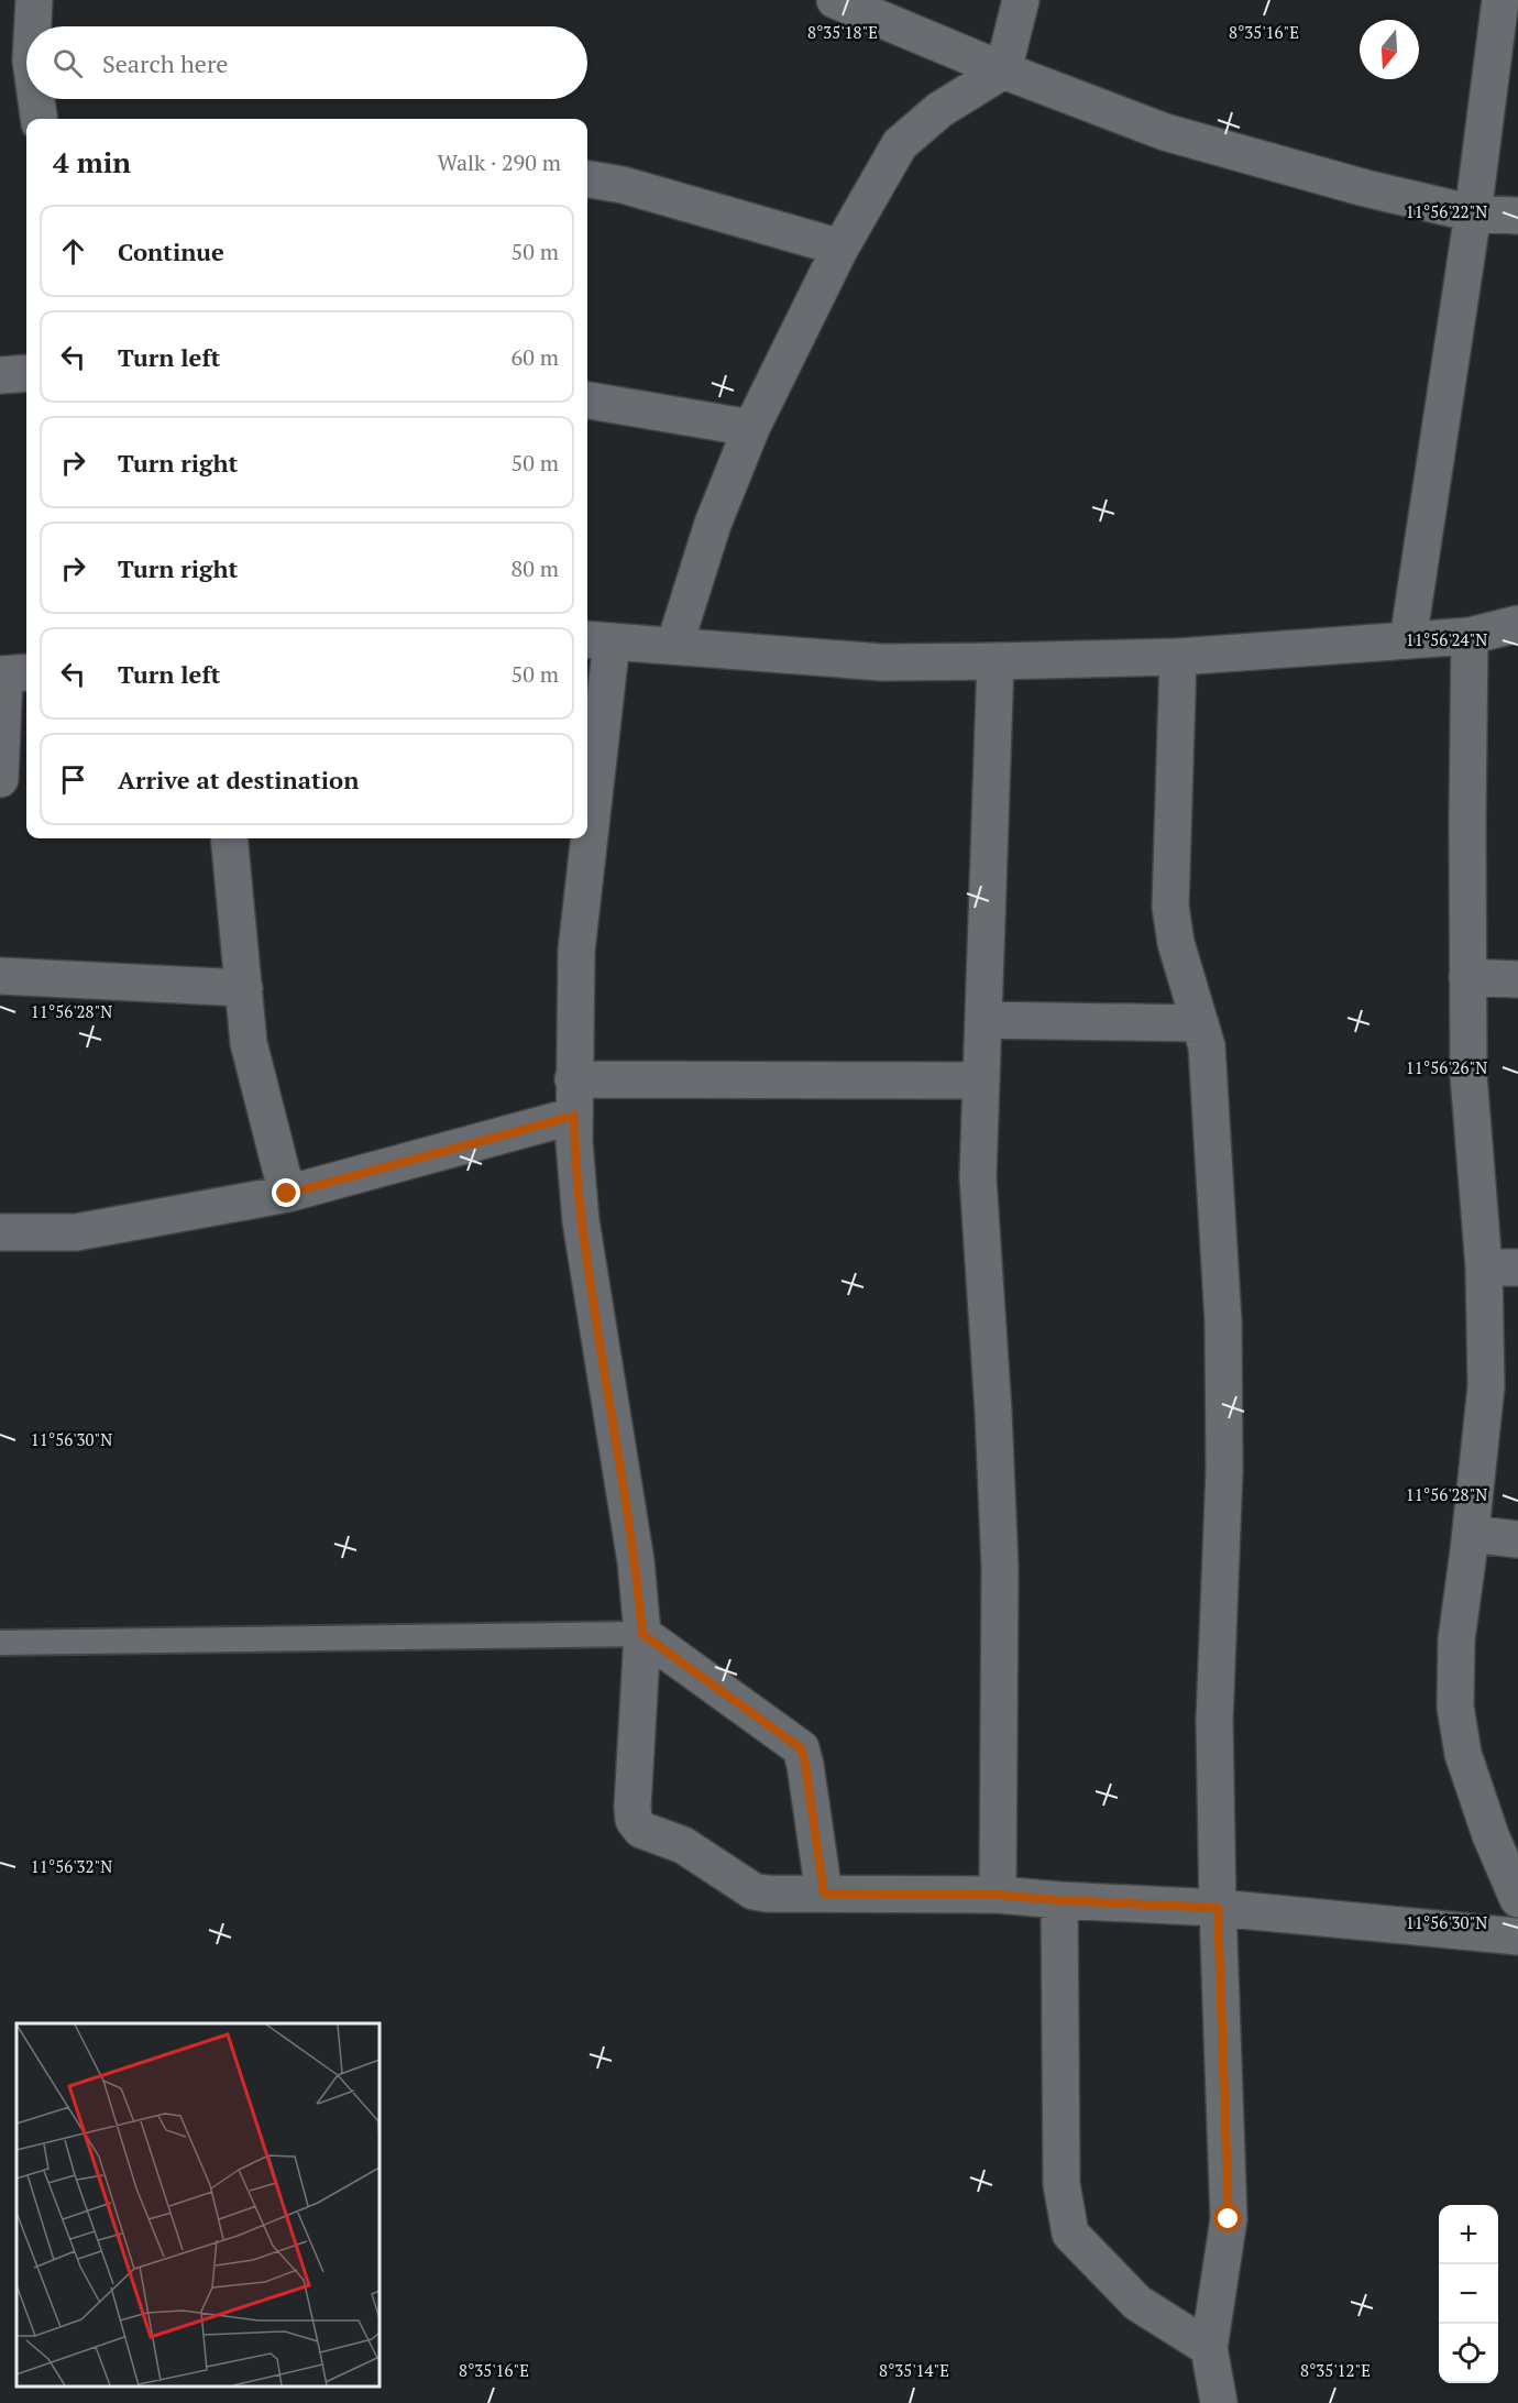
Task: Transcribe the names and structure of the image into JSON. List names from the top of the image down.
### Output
{
  "north": "bottom",
  "page": {
    "search": "Search here",
    "heading": ["4 min", "Walk · 290 m"],
    "list": [
      ["Continue", "50 m"],
      ["Turn left", "60 m"],
      ["Turn right", "50 m"],
      ["Turn right", "80 m"],
      ["Turn left", "50 m"],
      "Arrive at destination"
    ],
    "map_buttons": ["+", "−"]
  },
  "coordinates": [
    "8°35'18\"E",
    "8°35'16\"E",
    "11°56'22\"N",
    "11°56'24\"N",
    "11°56'28\"N",
    "11°56'26\"N",
    "11°56'30\"N",
    "11°56'32\"N",
    "8°35'14\"E",
    "8°35'12\"E"
  ]
}
